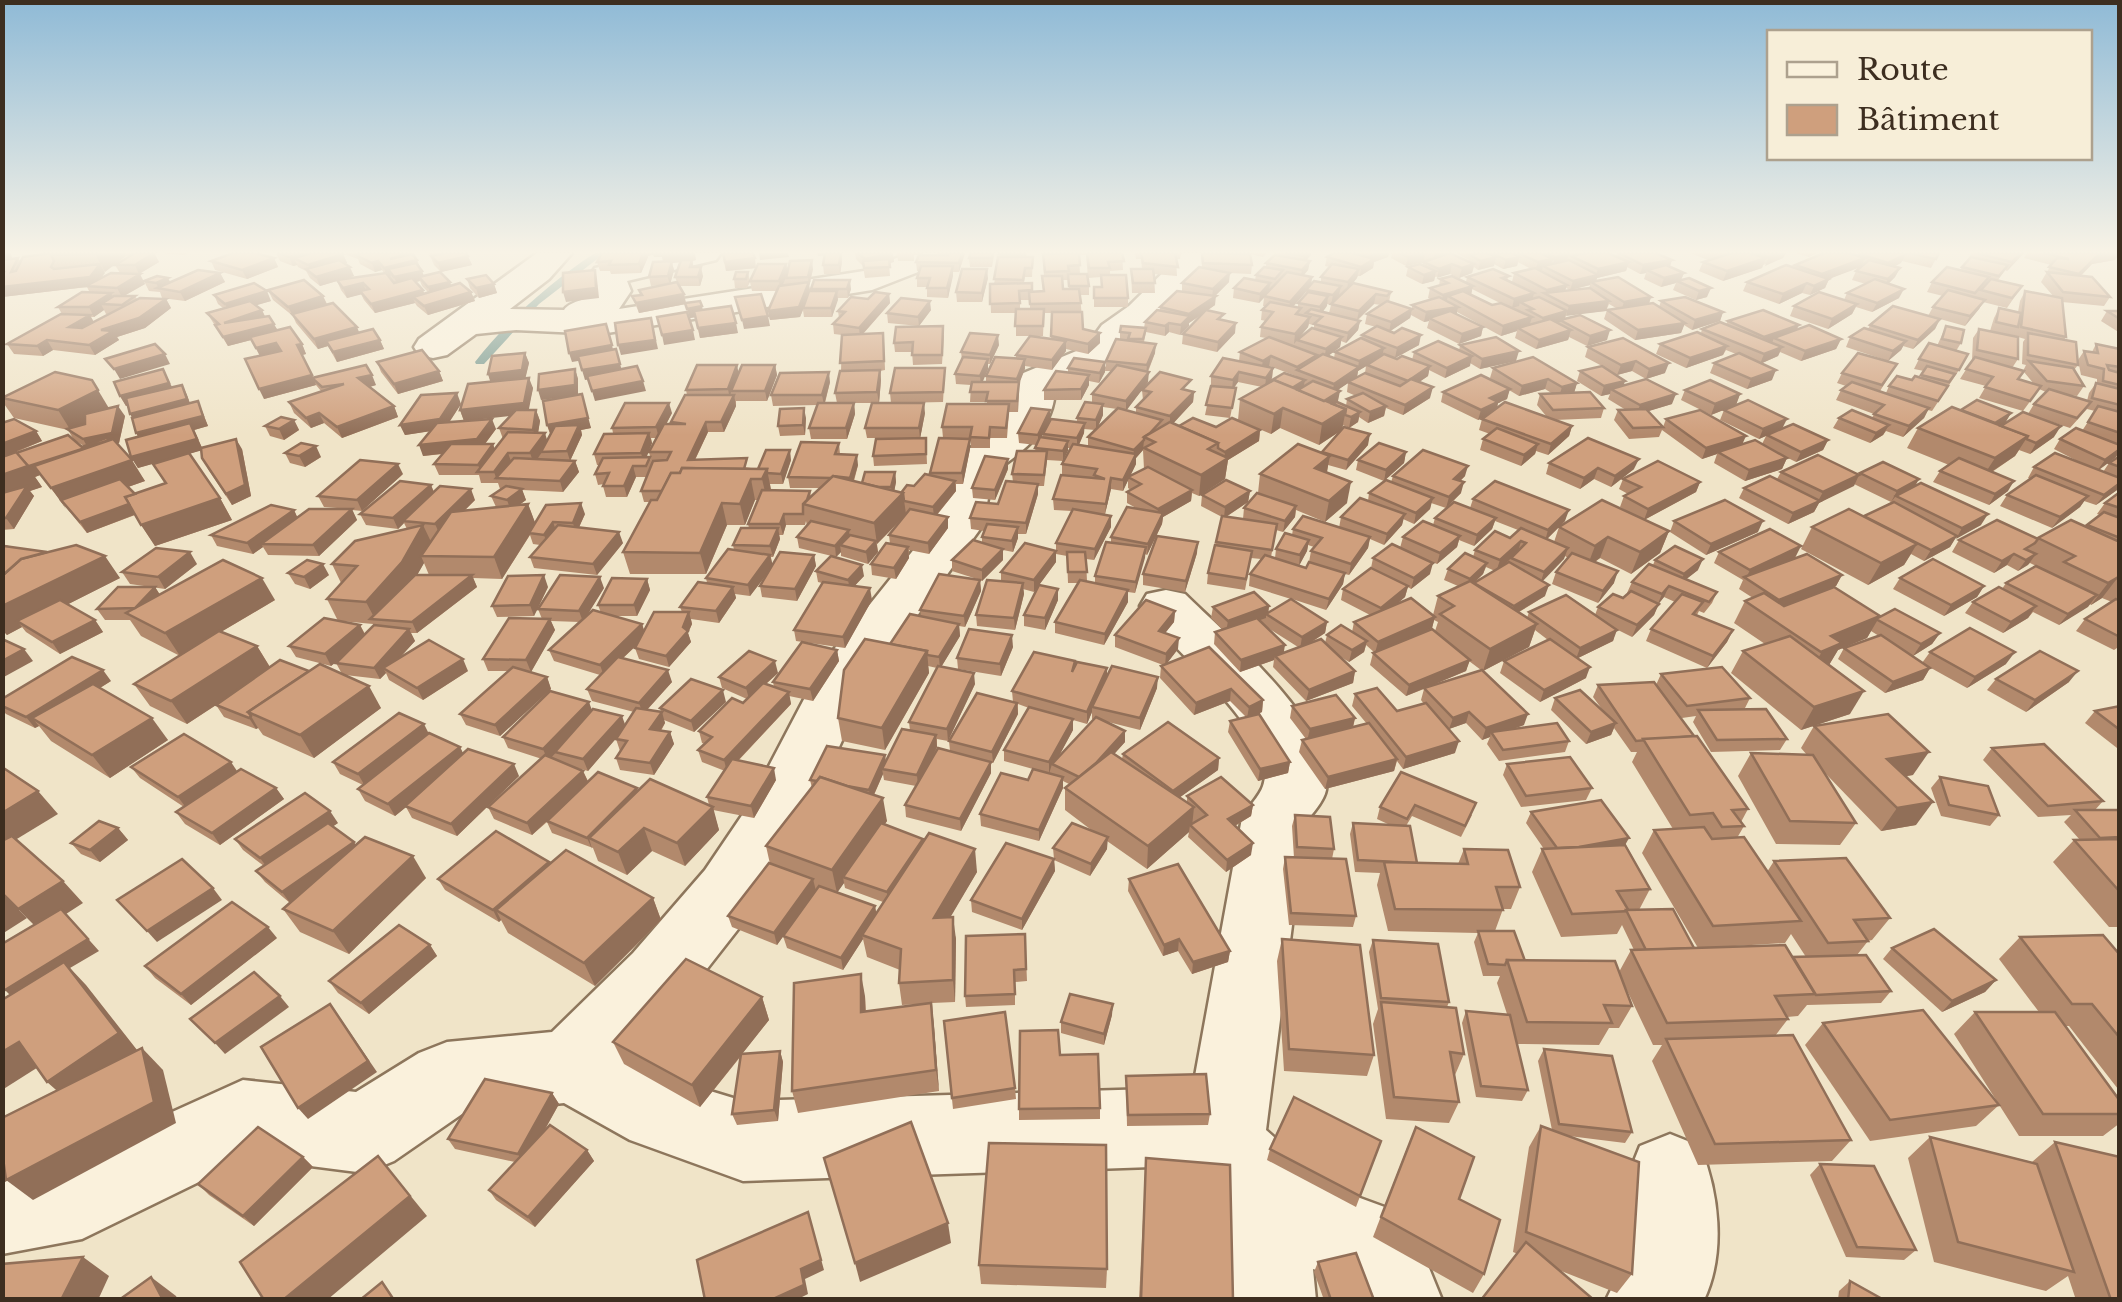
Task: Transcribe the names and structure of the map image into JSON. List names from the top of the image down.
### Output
{
  "legend": ["Route", "Bâtiment"]
}
